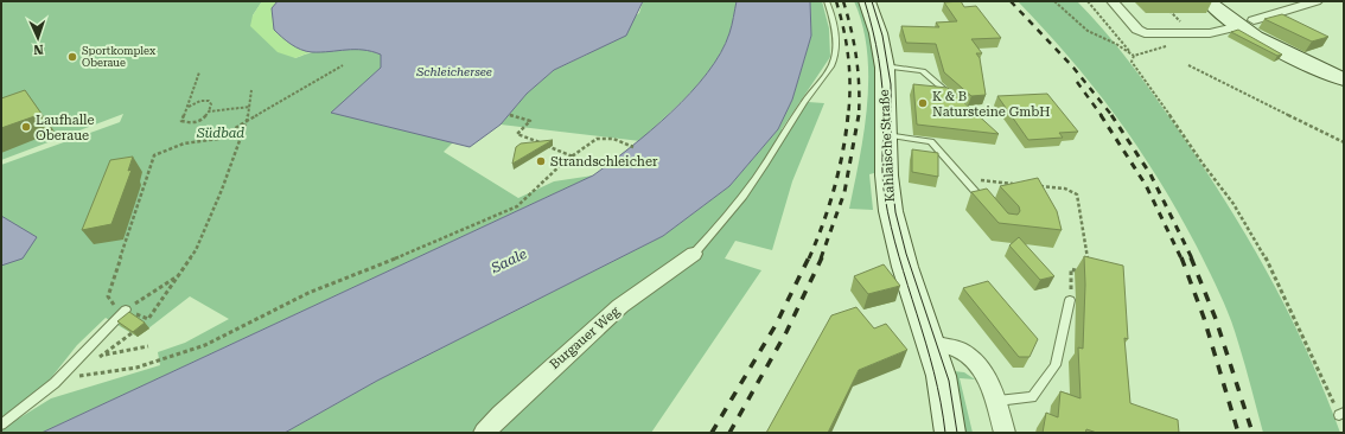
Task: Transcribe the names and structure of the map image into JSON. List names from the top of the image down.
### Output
{
  "streets": {
    "main road": ["Kahlaische Straße"],
    "street": ["Burgauer Weg"]
  },
  "water": ["Schleichersee", "Saale"],
  "parks": ["Südbad"],
  "places": [
    "Sportkomplex Oberaue",
    "K & B Natursteine GmbH",
    "Laufhalle Oberaue",
    "Strandschleicher"
  ],
  "north": "bottom"
}
